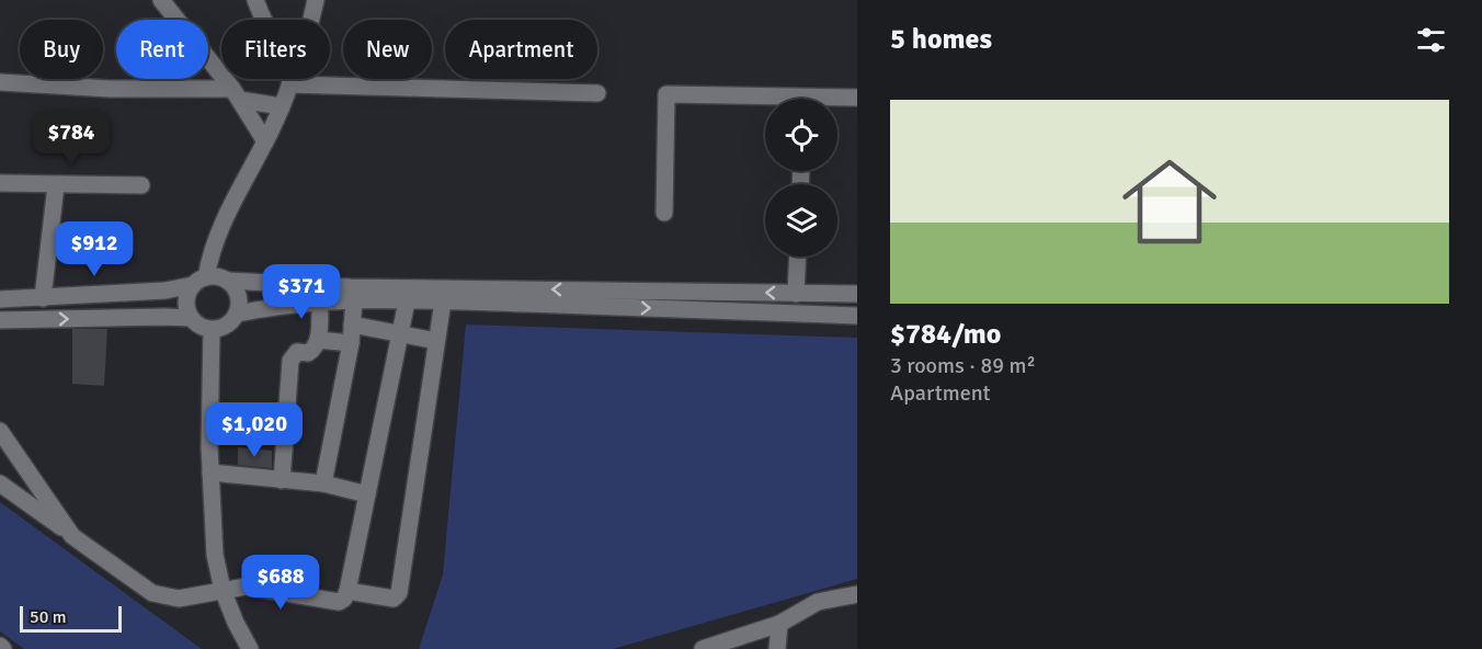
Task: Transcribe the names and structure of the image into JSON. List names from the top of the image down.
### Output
{
  "scale_bar": "50 m",
  "page": {
    "heading": "5 homes",
    "chip": [
      "Buy",
      "Rent",
      "Filters",
      "New",
      "Apartment"
    ],
    "list": [
      {
        "name": "$784/mo",
        "note": "3 rooms · 89 m² · Apartment"
      }
    ],
    "price": [
      "$784",
      "$912",
      "$371",
      "$1,020",
      "$688"
    ],
    "scale": "50 m"
  }
}
